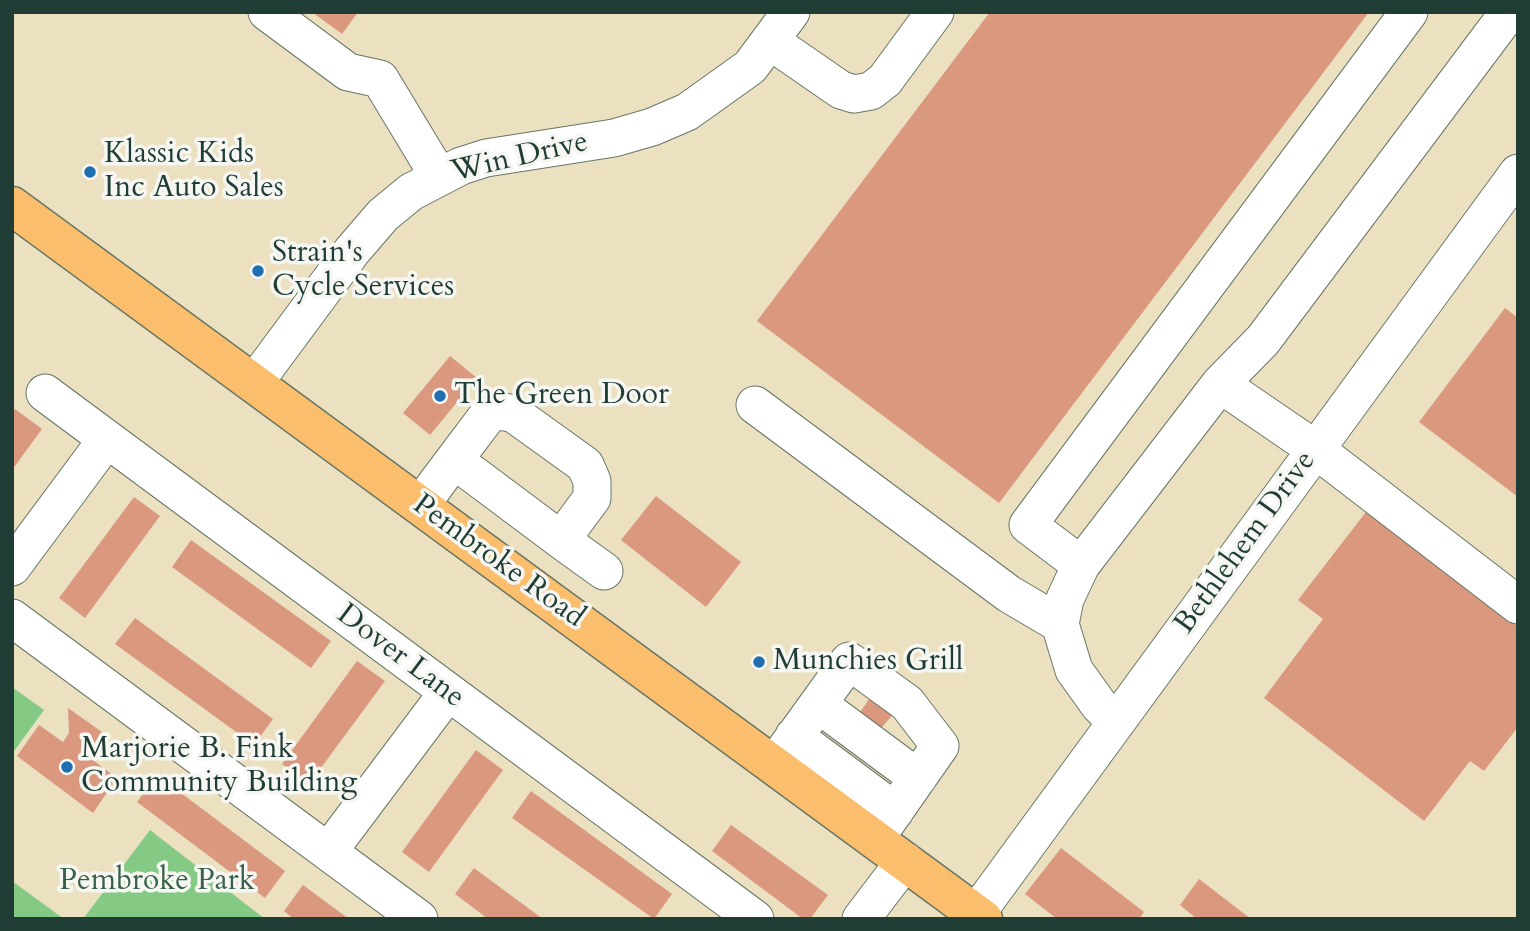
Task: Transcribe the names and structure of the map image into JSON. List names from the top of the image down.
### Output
{
  "streets": {
    "main road": ["Pembroke Road"],
    "street": ["Win Drive", "Bethlehem Drive", "Dover Lane"]
  },
  "crossings": [
    ["Win Drive", "Pembroke Road"],
    ["Bethlehem Drive", "Pembroke Road"]
  ],
  "parks": ["Pembroke Park"],
  "places": [
    "Klassic Kids Inc Auto Sales",
    "Strain's Cycle Services",
    "The Green Door",
    "Munchies Grill",
    "Marjorie B. Fink Community Building"
  ]
}
